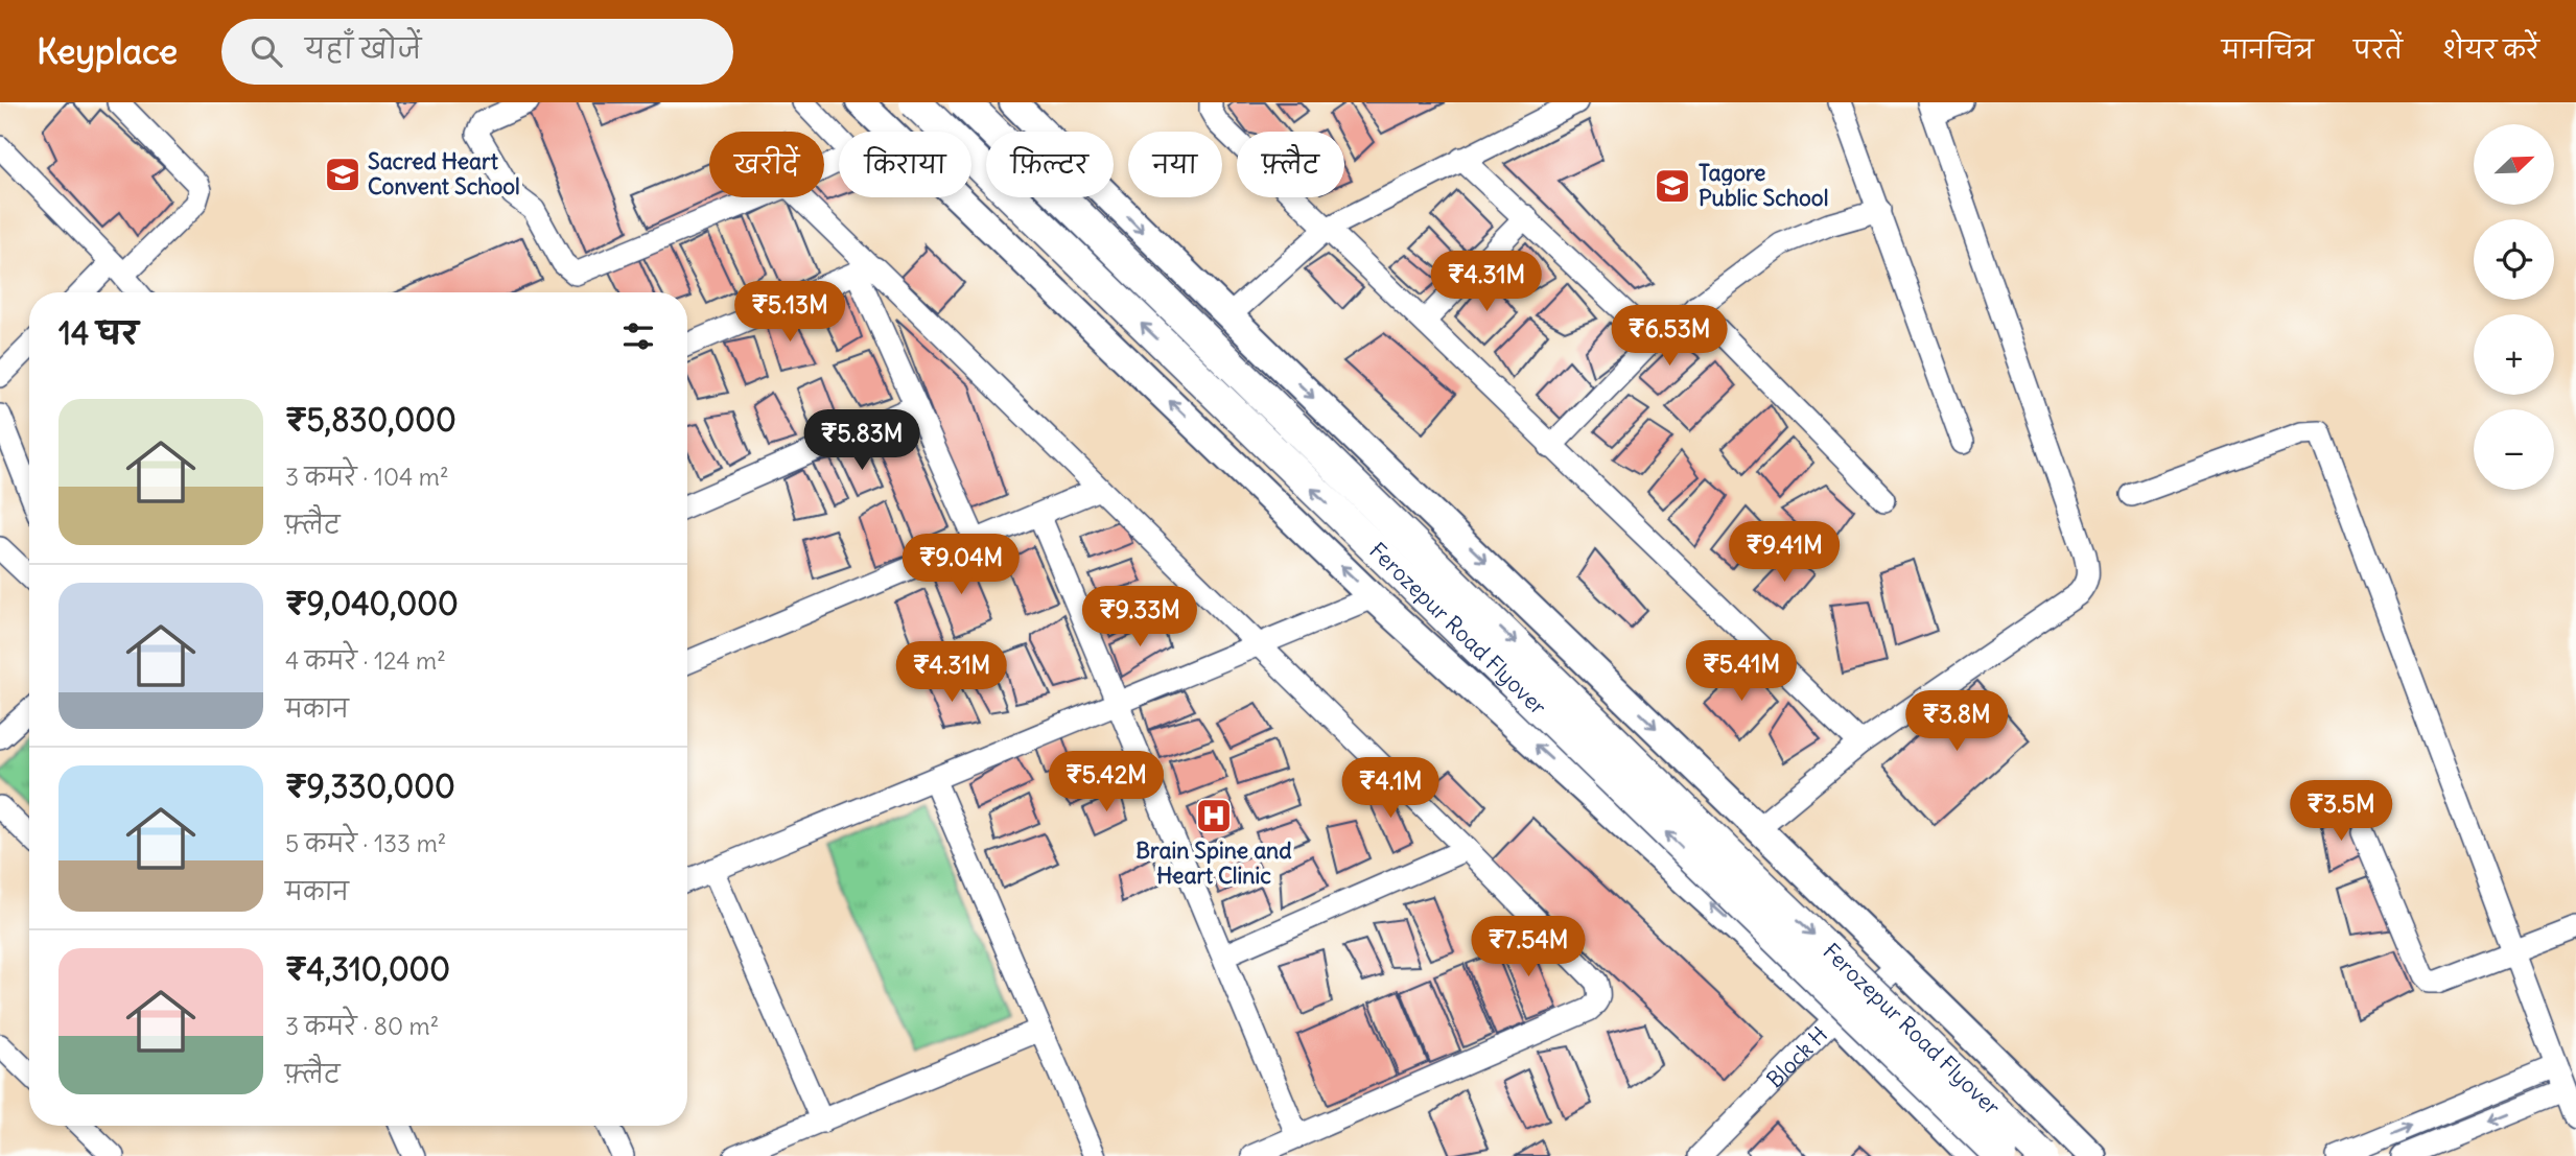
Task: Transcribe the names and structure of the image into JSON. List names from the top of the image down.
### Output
{
  "streets": {
    "highway": ["Ferozepur Road Flyover"],
    "street": ["Block H"]
  },
  "places": {
    "school or university": ["Sacred Heart Convent School", "Tagore Public School"],
    "hospital": ["Brain Spine and Heart Clinic"]
  },
  "north": "top right",
  "page": {
    "header": "Keyplace",
    "search": "यहाँ खोजें",
    "nav": ["मानचित्र", "परतें", "शेयर करें"],
    "map_buttons": ["+", "−"],
    "chip": [
      "खरीदें",
      "किराया",
      "फ़िल्टर",
      "नया",
      "फ़्लैट"
    ],
    "price": [
      "₹4.31M",
      "₹5.13M",
      "₹6.53M",
      "₹5.83M",
      "₹9.41M",
      "₹9.04M",
      "₹9.33M",
      "₹5.41M",
      "₹4.31M",
      "₹3.8M",
      "₹5.42M",
      "₹4.1M",
      "₹3.5M",
      "₹7.54M"
    ],
    "heading": "14 घर",
    "list": [
      {
        "name": "₹5,830,000",
        "note": "3 कमरे · 104 m² · फ़्लैट"
      },
      {
        "name": "₹9,040,000",
        "note": "4 कमरे · 124 m² · मकान"
      },
      {
        "name": "₹9,330,000",
        "note": "5 कमरे · 133 m² · मकान"
      },
      {
        "name": "₹4,310,000",
        "note": "3 कमरे · 80 m² · फ़्लैट"
      }
    ]
  }
}
